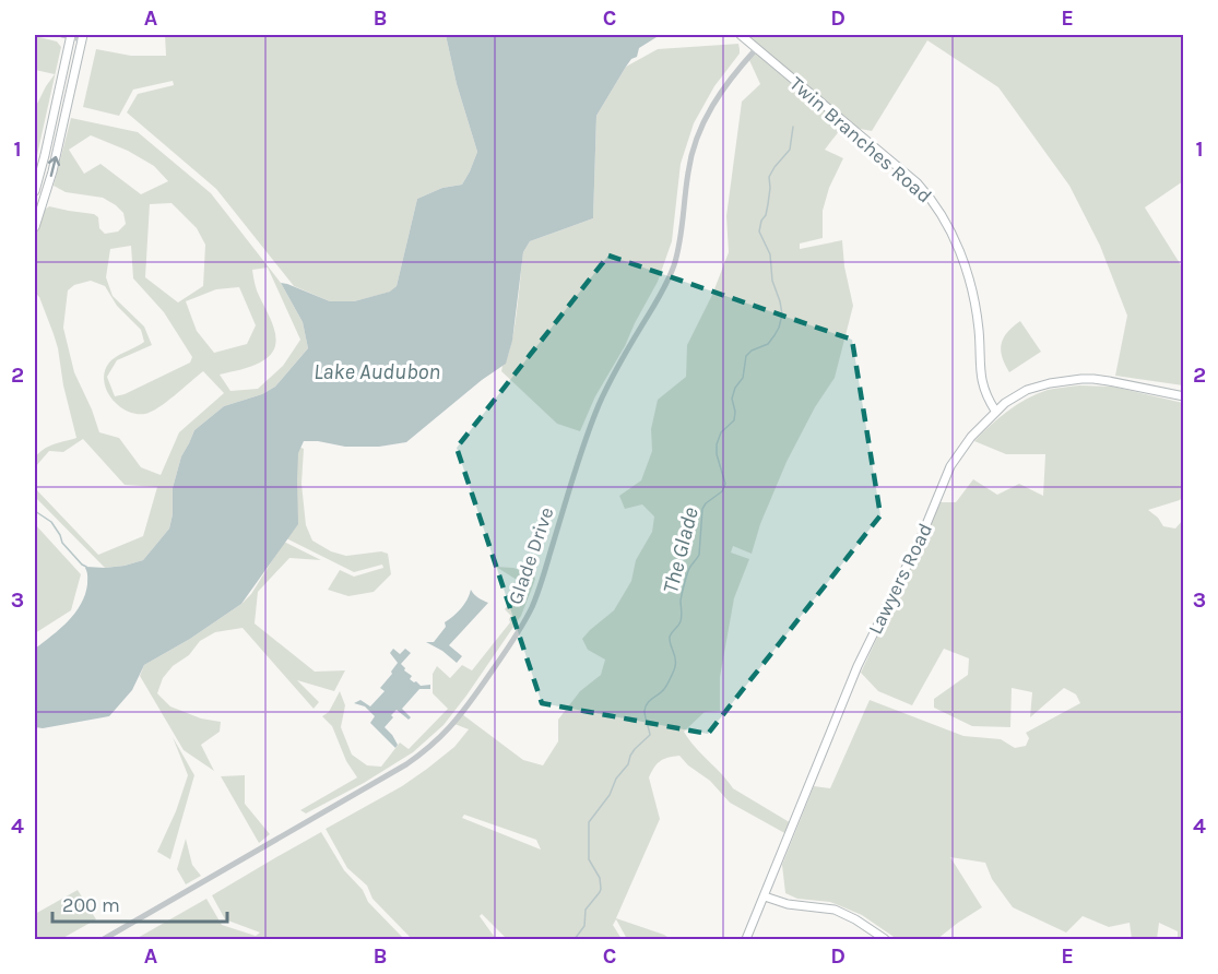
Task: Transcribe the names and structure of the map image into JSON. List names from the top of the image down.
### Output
{
  "streets": {
    "main road": ["Twin Branches Road", "Lawyers Road"],
    "street": ["Glade Drive"]
  },
  "crossings": [
    ["Twin Branches Road", "Glade Drive"],
    ["Twin Branches Road", "Lawyers Road"]
  ],
  "water": ["Lake Audubon", "The Glade"],
  "scale_bar": "200 m",
  "grid": {
    "columns": [
      "A",
      "B",
      "C",
      "D",
      "E"
    ],
    "rows": [
      "1",
      "2",
      "3",
      "4"
    ]
  }
}
